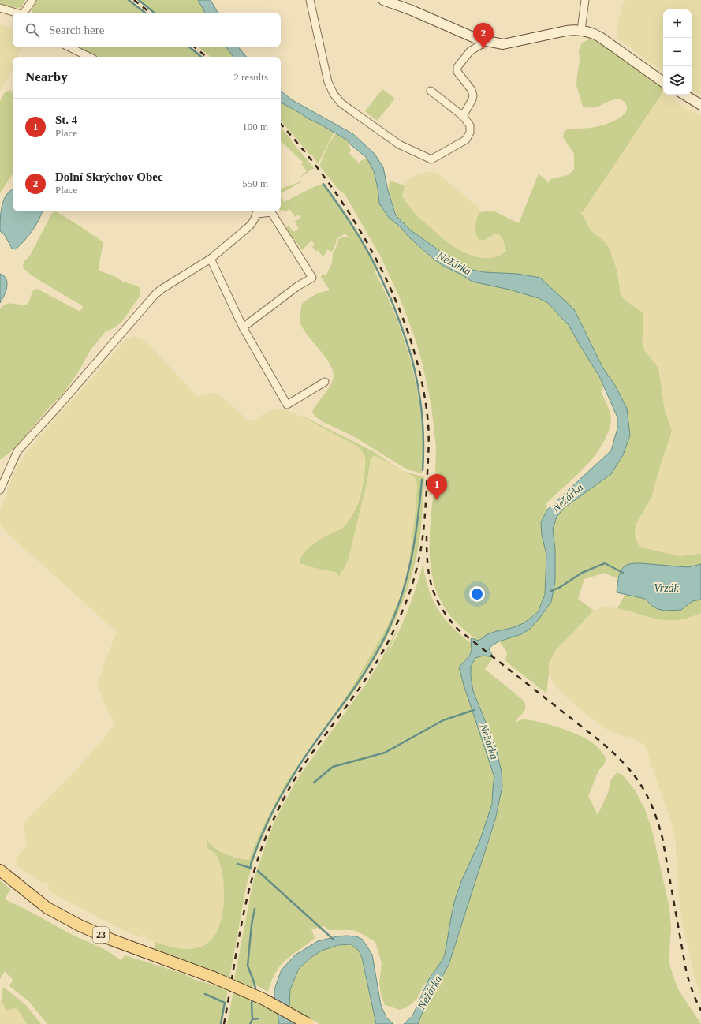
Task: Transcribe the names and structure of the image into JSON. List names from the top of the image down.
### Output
{
  "streets": {
    "main road": ["23"]
  },
  "water": ["Nežárka", "Vrzák"],
  "page": {
    "map_buttons": ["+", "−"],
    "search": "Search here",
    "pins": ["2", "1"],
    "heading": ["Nearby", "2 results"],
    "list": [
      {
        "mark": "1",
        "name": "St. 4",
        "note": "Place",
        "value": "100 m"
      },
      {
        "mark": "2",
        "name": "Dolní Skrýchov Obec",
        "note": "Place",
        "value": "550 m"
      }
    ]
  }
}
